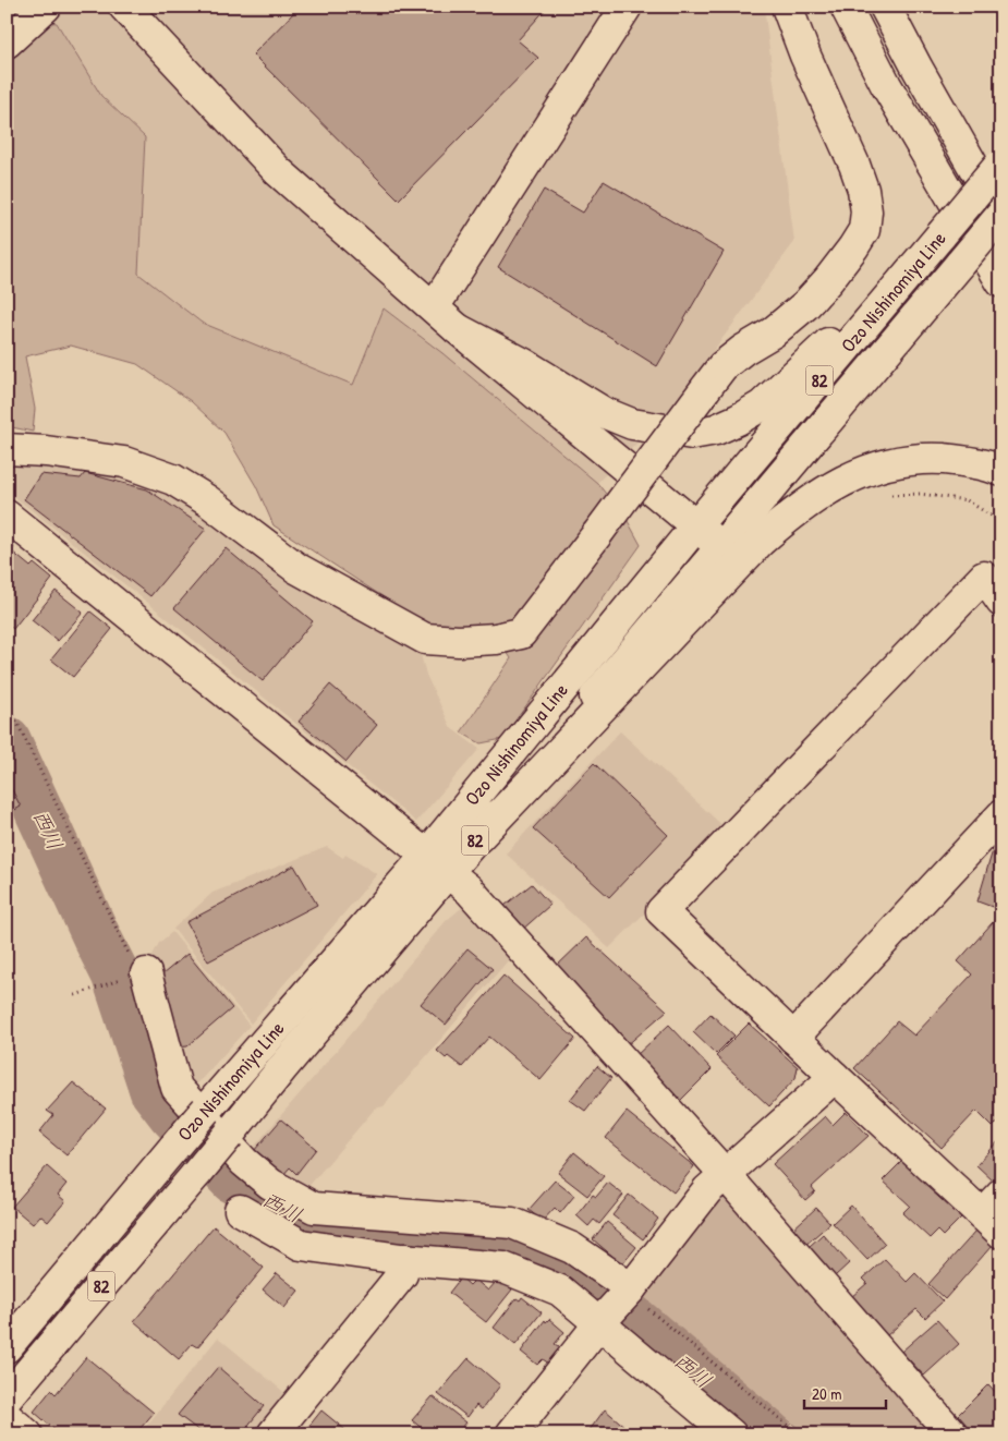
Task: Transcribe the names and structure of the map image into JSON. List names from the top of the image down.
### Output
{
  "streets": {
    "main road": ["Ozo Nishinomiya Line", "82"]
  },
  "water": ["西川"],
  "scale_bar": "20 m"
}
